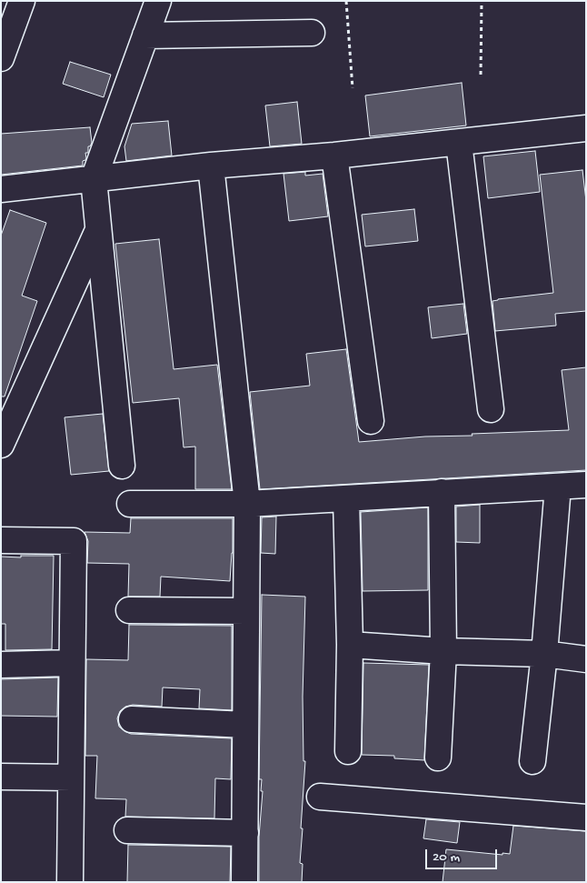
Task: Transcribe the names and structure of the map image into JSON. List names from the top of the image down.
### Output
{
  "scale_bar": "20 m"
}
